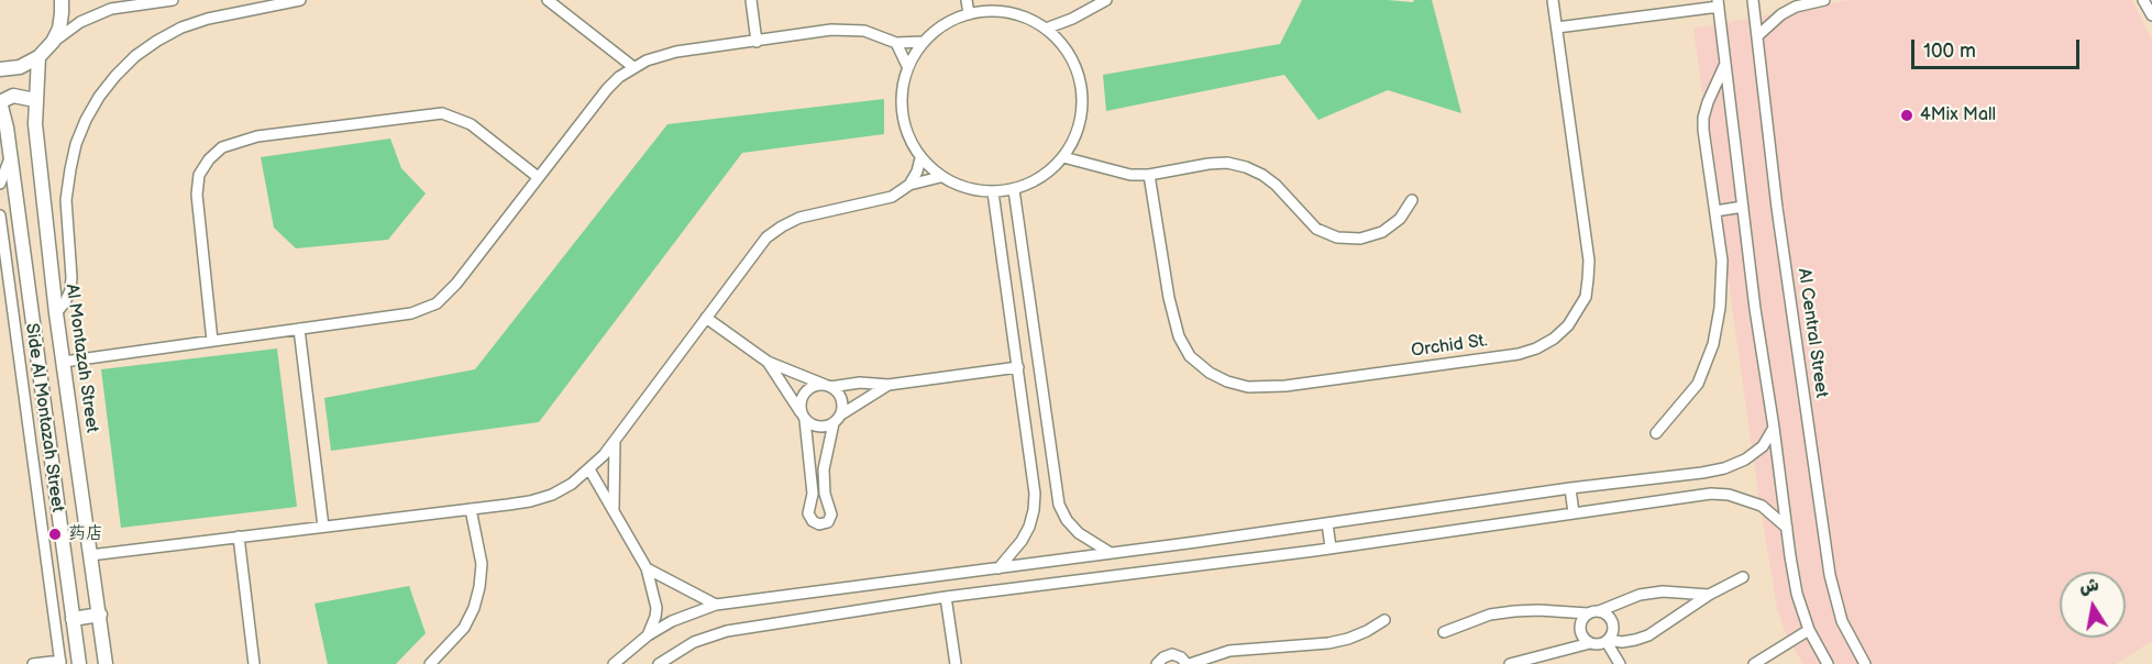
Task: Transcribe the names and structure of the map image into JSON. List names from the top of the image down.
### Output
{
  "streets": {
    "street": [
      "Al Central Street",
      "Orchid St.",
      "Al Montazah Street",
      "Side Al Montazah Street"
    ]
  },
  "places": ["4Mix Mall", "药店"],
  "scale_bar": "100 m",
  "north": "top"
}
